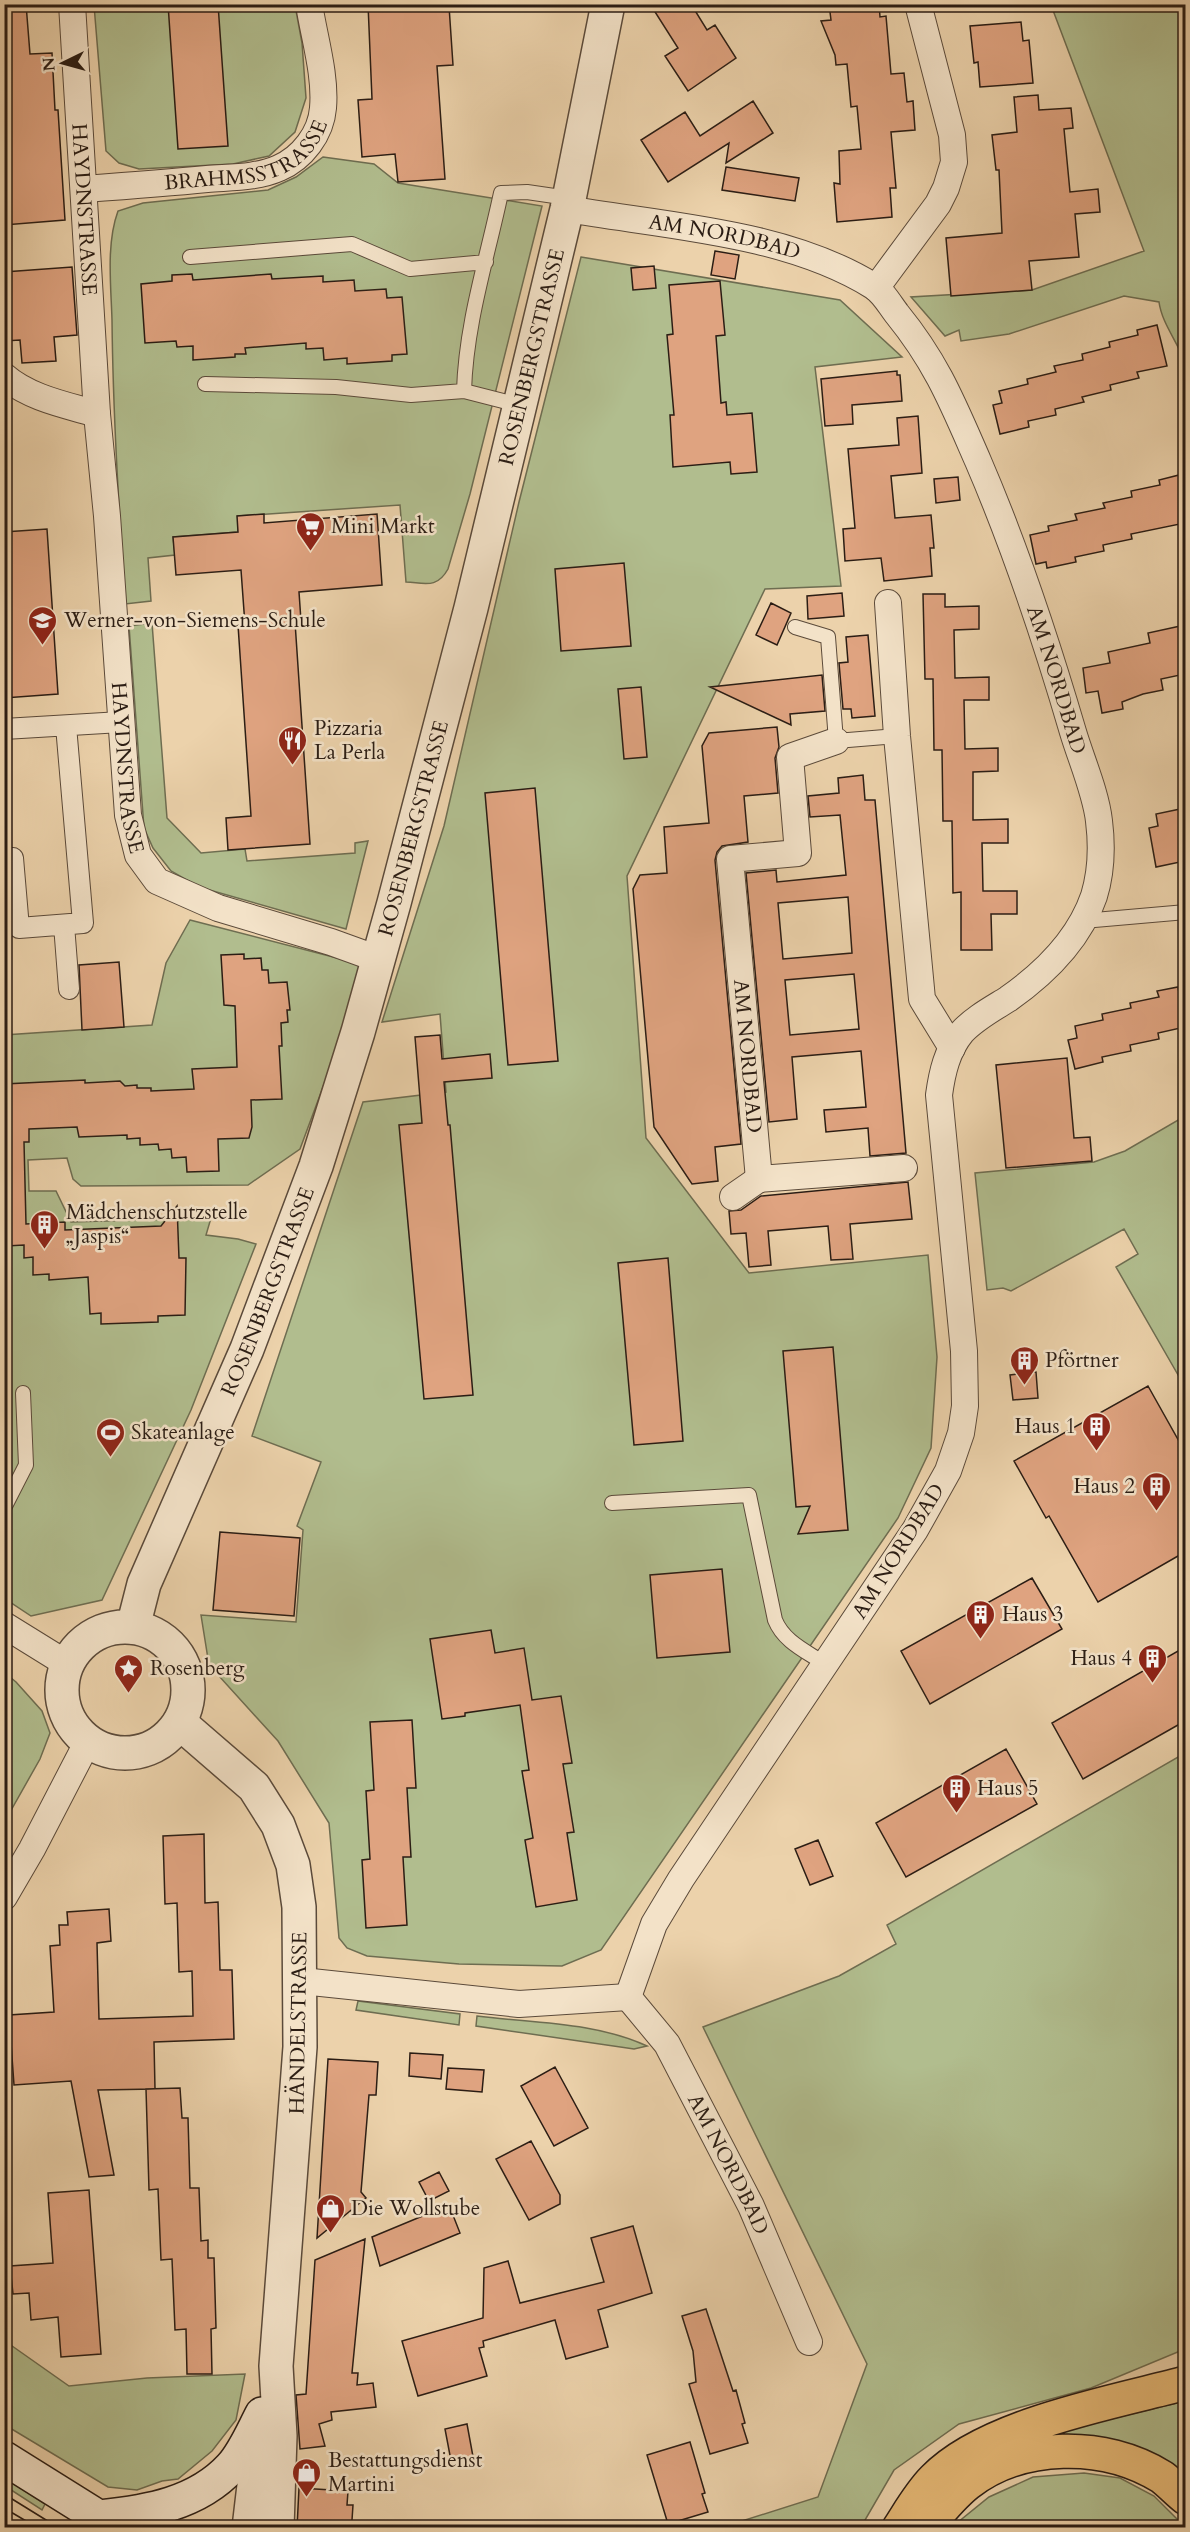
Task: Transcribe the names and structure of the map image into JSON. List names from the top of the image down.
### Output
{
  "streets": {
    "street": [
      "BRAHMSSTRASSE",
      "HAYDNSTRASSE",
      "AM NORDBAD",
      "ROSENBERGSTRASSE",
      "HÄNDELSTRASSE"
    ]
  },
  "crossings": [
    ["BRAHMSSTRASSE", "HAYDNSTRASSE"],
    ["HAYDNSTRASSE", "ROSENBERGSTRASSE"],
    ["AM NORDBAD", "ROSENBERGSTRASSE"],
    ["ROSENBERGSTRASSE", "HÄNDELSTRASSE"]
  ],
  "places": {
    "supermarket": ["Mini Markt"],
    "school or university": ["Werner-von-Siemens-Schule"],
    "restaurant": ["Pizzaria La Perla"],
    "building": [
      "Mädchenschutzstelle „Jaspis“",
      "Pförtner",
      "Haus 1",
      "Haus 2",
      "Haus 3",
      "Haus 4",
      "Haus 5"
    ],
    "sports": ["Skateanlage"],
    "place": ["Rosenberg"],
    "shop": ["Die Wollstube", "Bestattungsdienst Martini"]
  },
  "north": "left"
}
